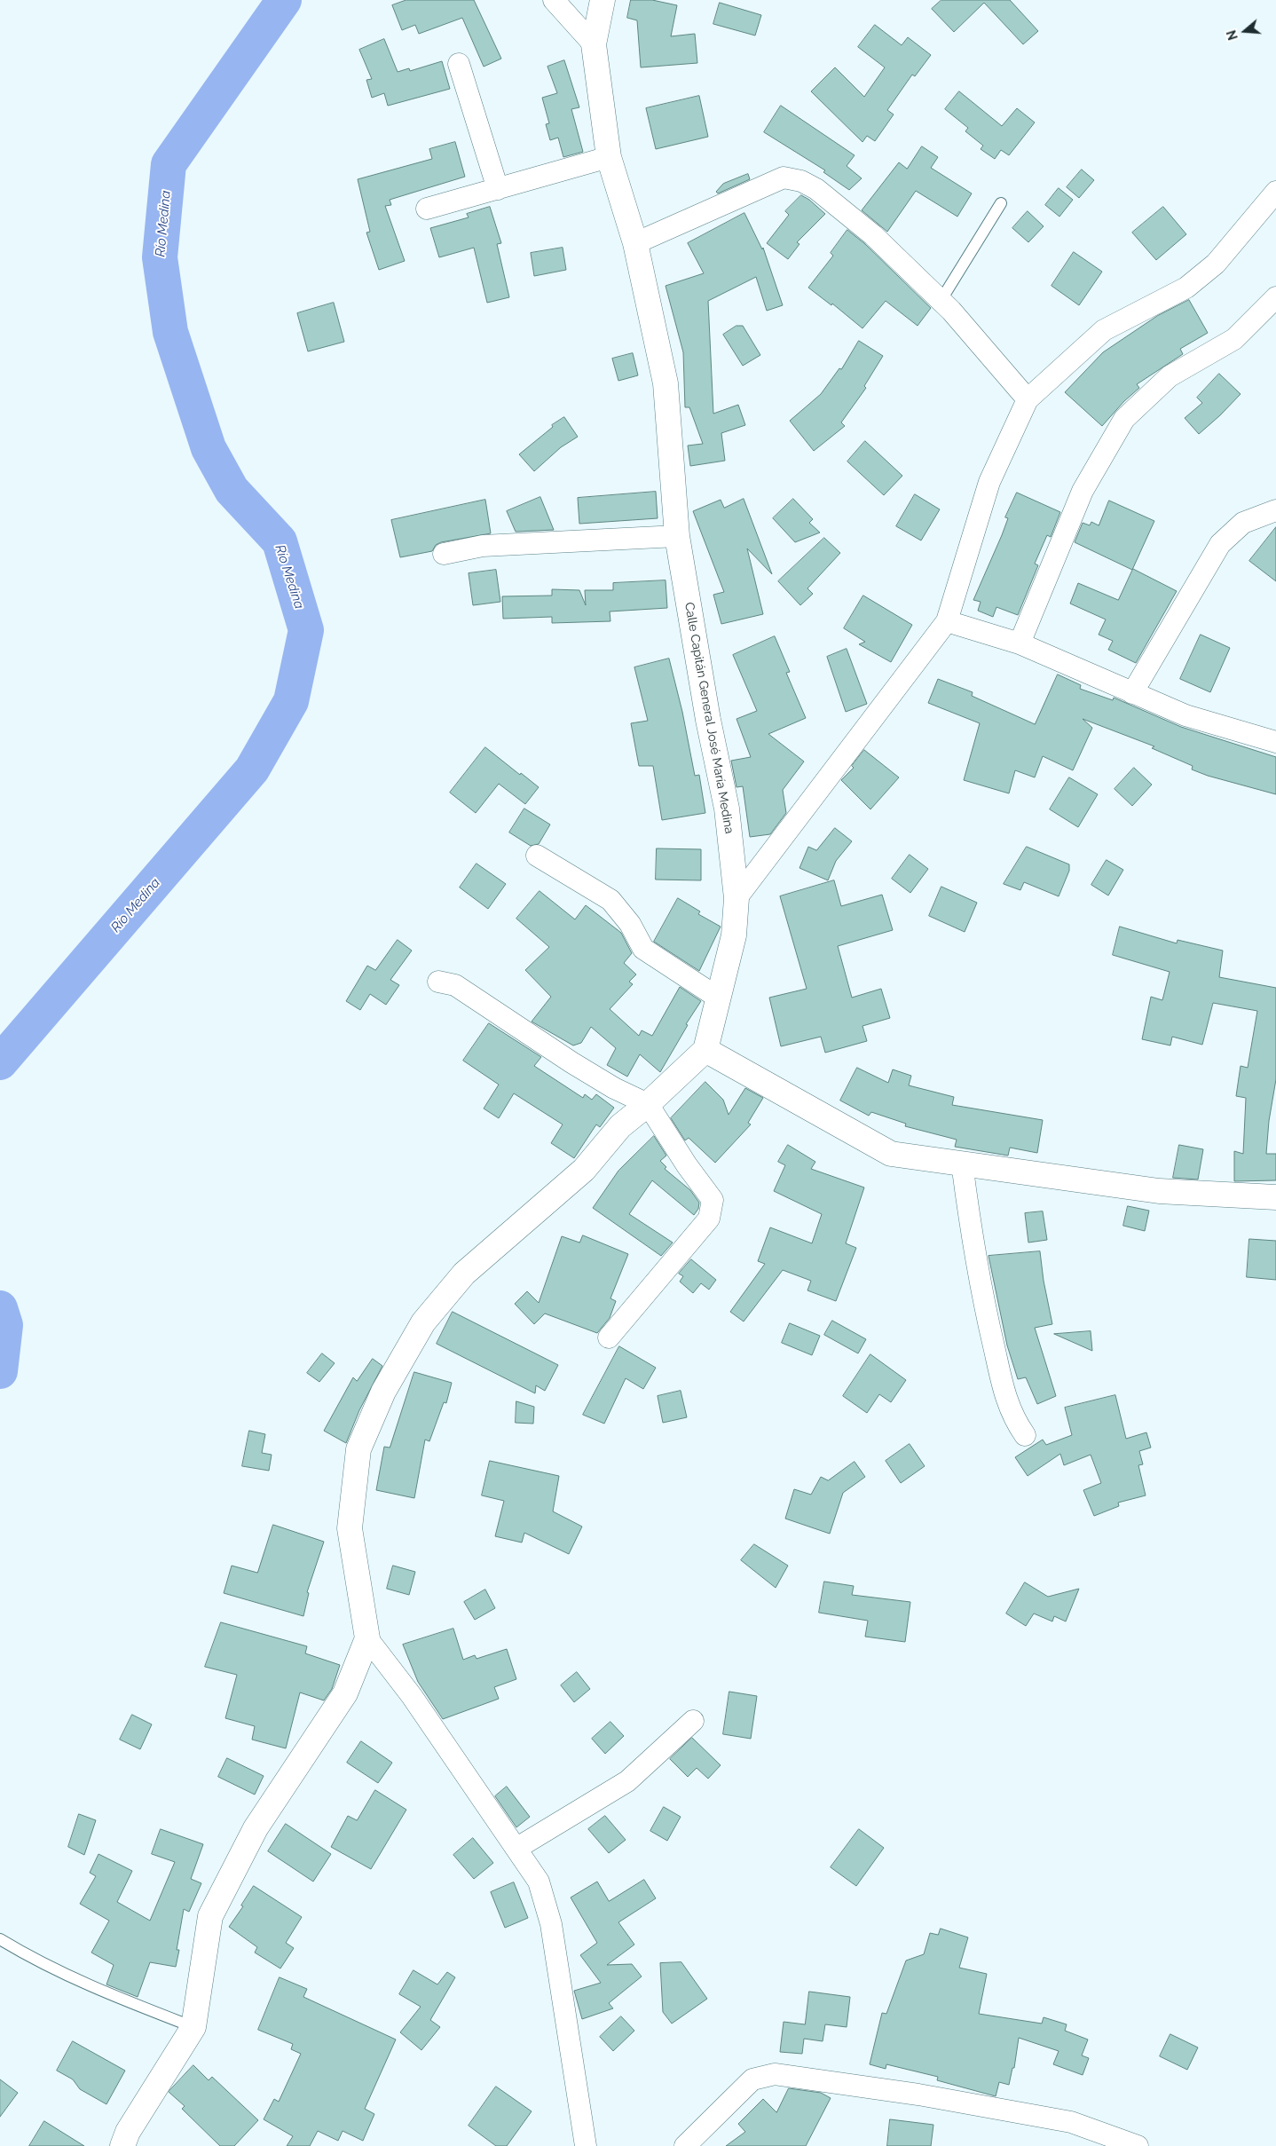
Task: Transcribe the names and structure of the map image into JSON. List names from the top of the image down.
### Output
{
  "streets": {
    "street": ["Calle Capitán General José María Medina"]
  },
  "water": ["Río Medina"],
  "north": "left"
}
